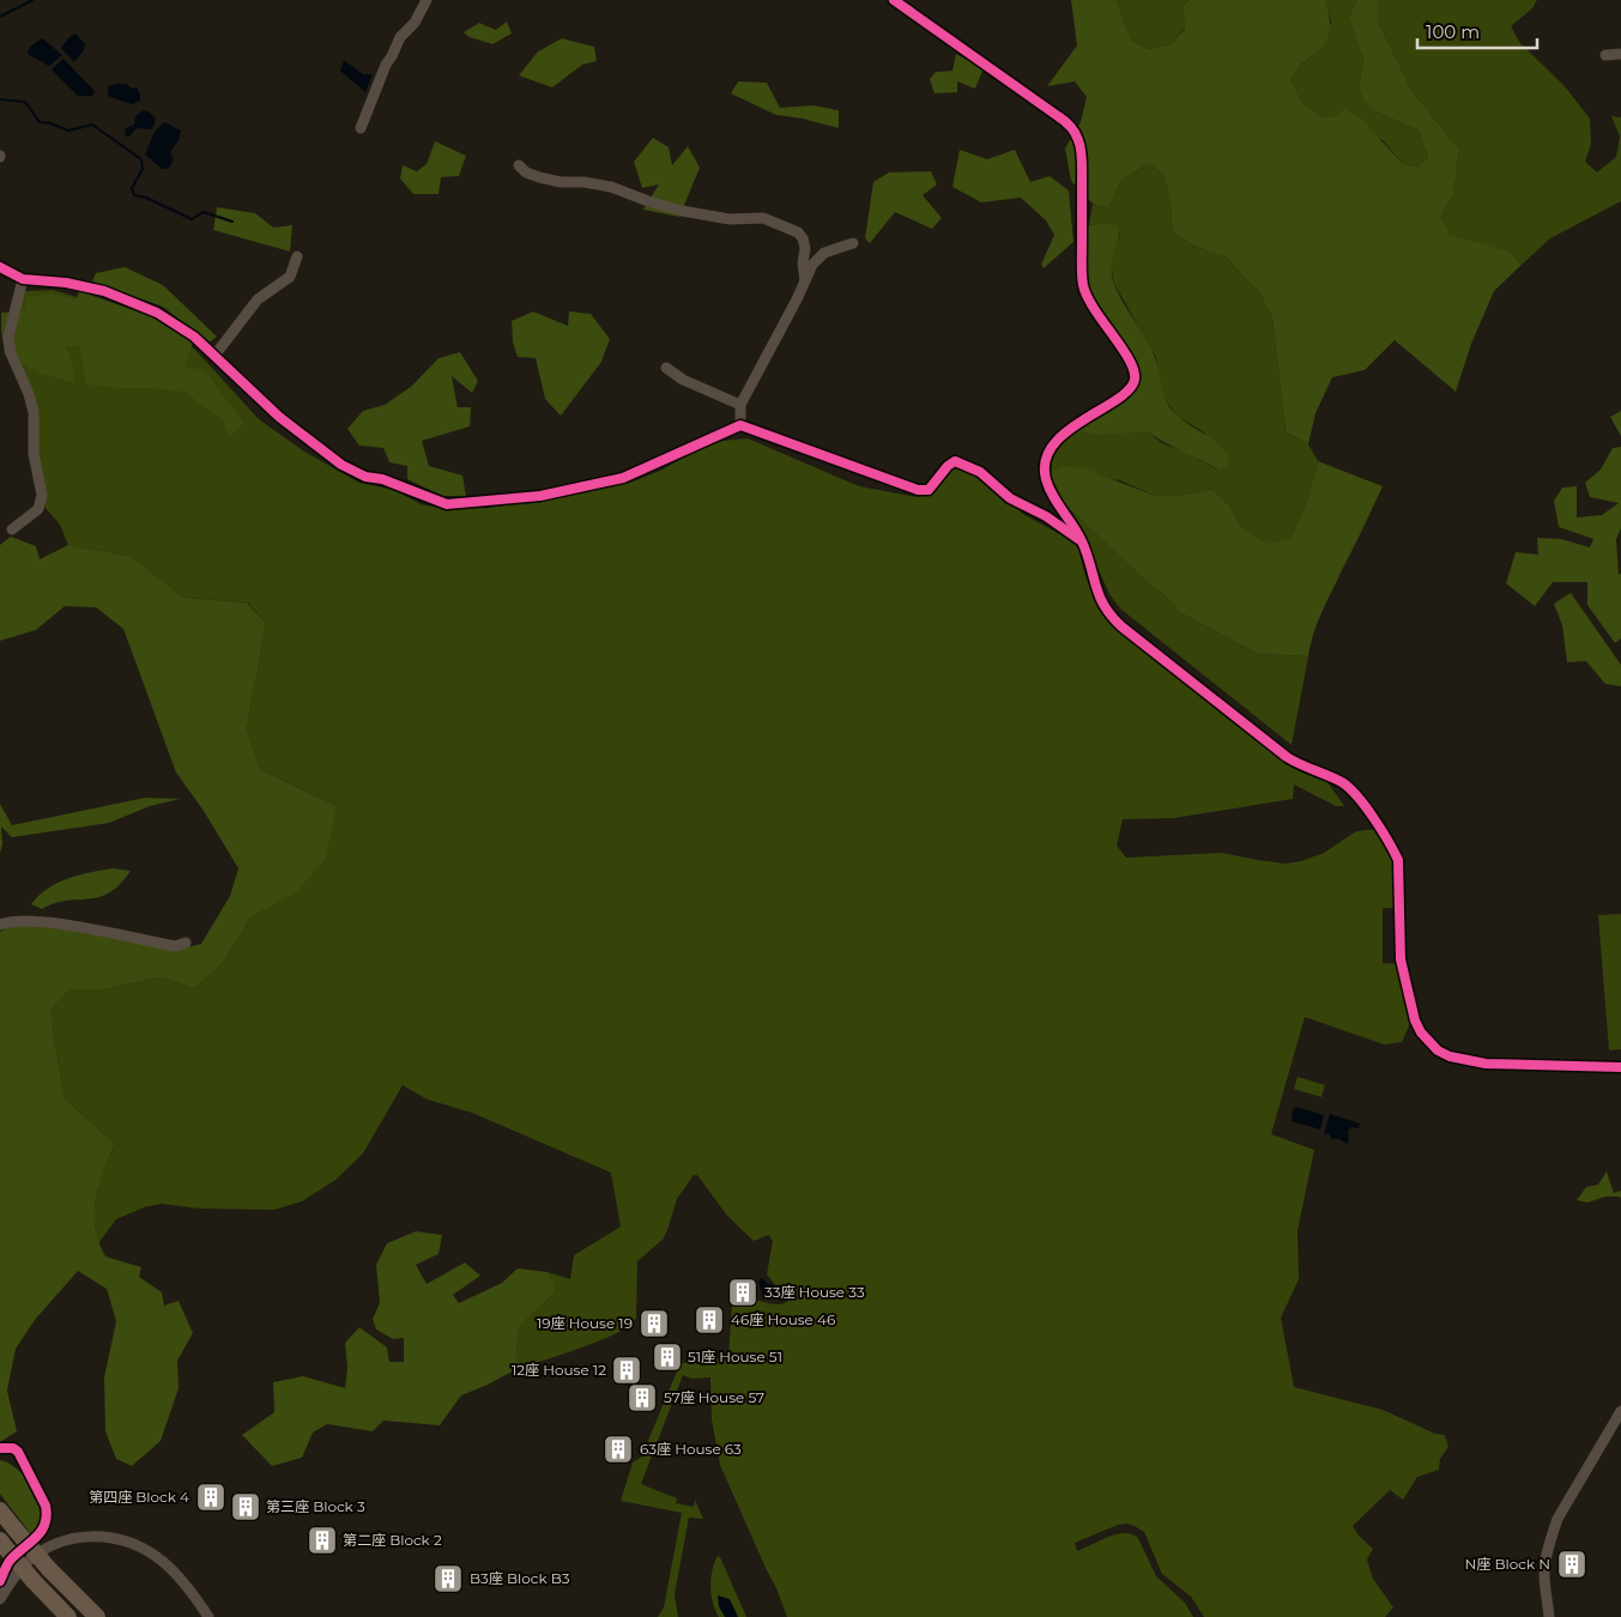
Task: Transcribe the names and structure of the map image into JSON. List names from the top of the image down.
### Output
{
  "places": {
    "building": [
      "33座 House 33",
      "46座 House 46",
      "19座 House 19",
      "51座 House 51",
      "12座 House 12",
      "57座 House 57",
      "63座 House 63",
      "第四座 Block 4",
      "第三座 Block 3",
      "第二座 Block 2",
      "N座 Block N",
      "B3座 Block B3"
    ]
  },
  "scale_bar": "100 m"
}
